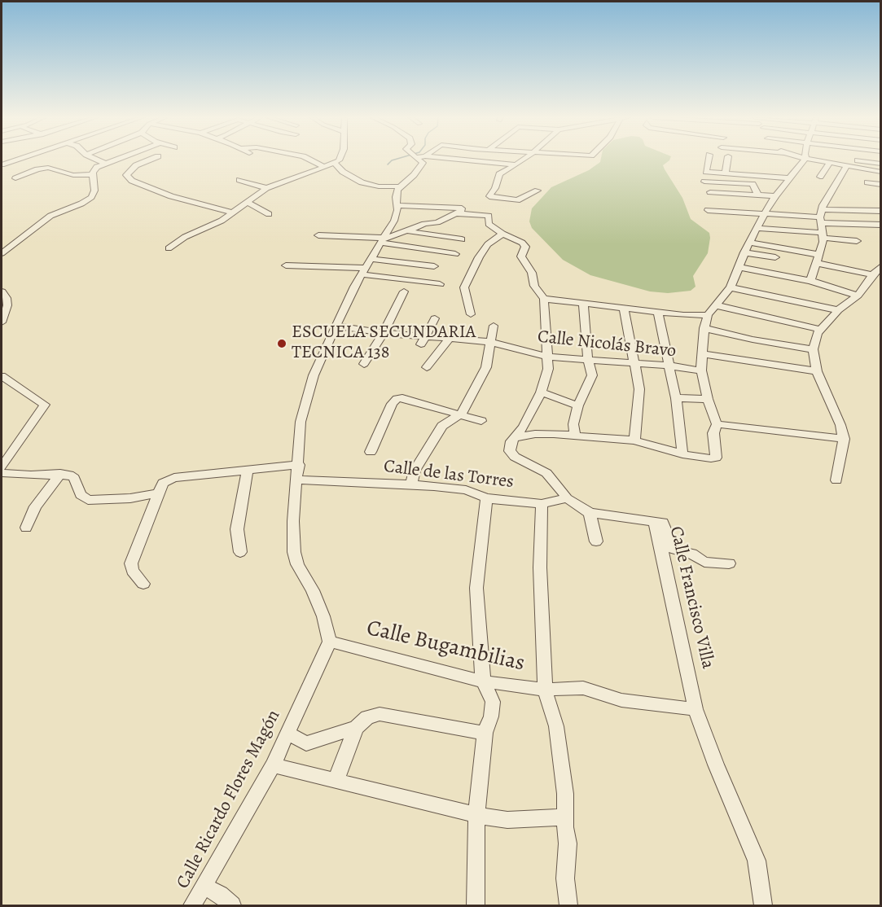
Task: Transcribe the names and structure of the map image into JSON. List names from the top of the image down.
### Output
{
  "streets": {
    "street": [
      "Calle Nicolás Bravo",
      "Calle de las Torres",
      "Calle Francisco Villa",
      "Calle Bugambilias",
      "Calle Ricardo Flores Magón"
    ]
  },
  "crossings": [
    ["Calle de las Torres", "Calle Francisco Villa"],
    ["Calle Francisco Villa", "Calle Bugambilias"],
    ["Calle Bugambilias", "Calle Ricardo Flores Magón"]
  ],
  "places": ["ESCUELA SECUNDARIA TECNICA 138"]
}
